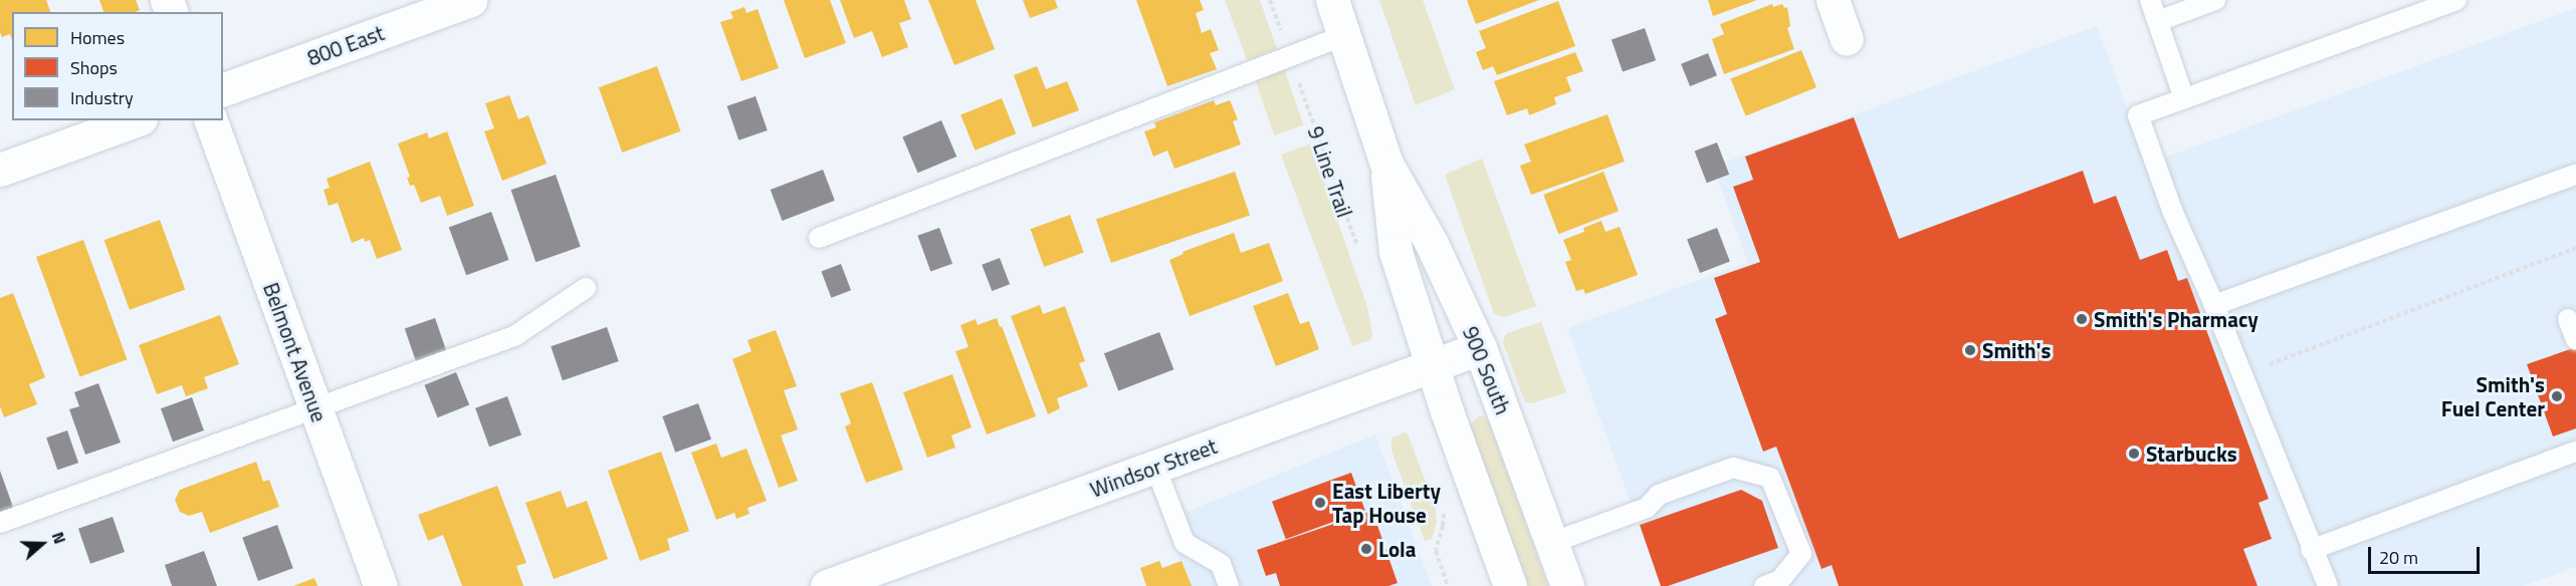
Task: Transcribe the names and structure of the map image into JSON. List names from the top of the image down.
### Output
{
  "streets": {
    "street": [
      "800 East",
      "Belmont Avenue",
      "900 South",
      "Windsor Street"
    ],
    "path": ["9 Line Trail"]
  },
  "crossings": [
    ["900 South", "Windsor Street"]
  ],
  "places": [
    "Smith's Pharmacy",
    "Smith's",
    "Smith's Fuel Center",
    "Starbucks",
    "East Liberty Tap House",
    "Lola"
  ],
  "legend": ["Homes", "Shops", "Industry"],
  "scale_bar": "20 m",
  "north": "right"
}
